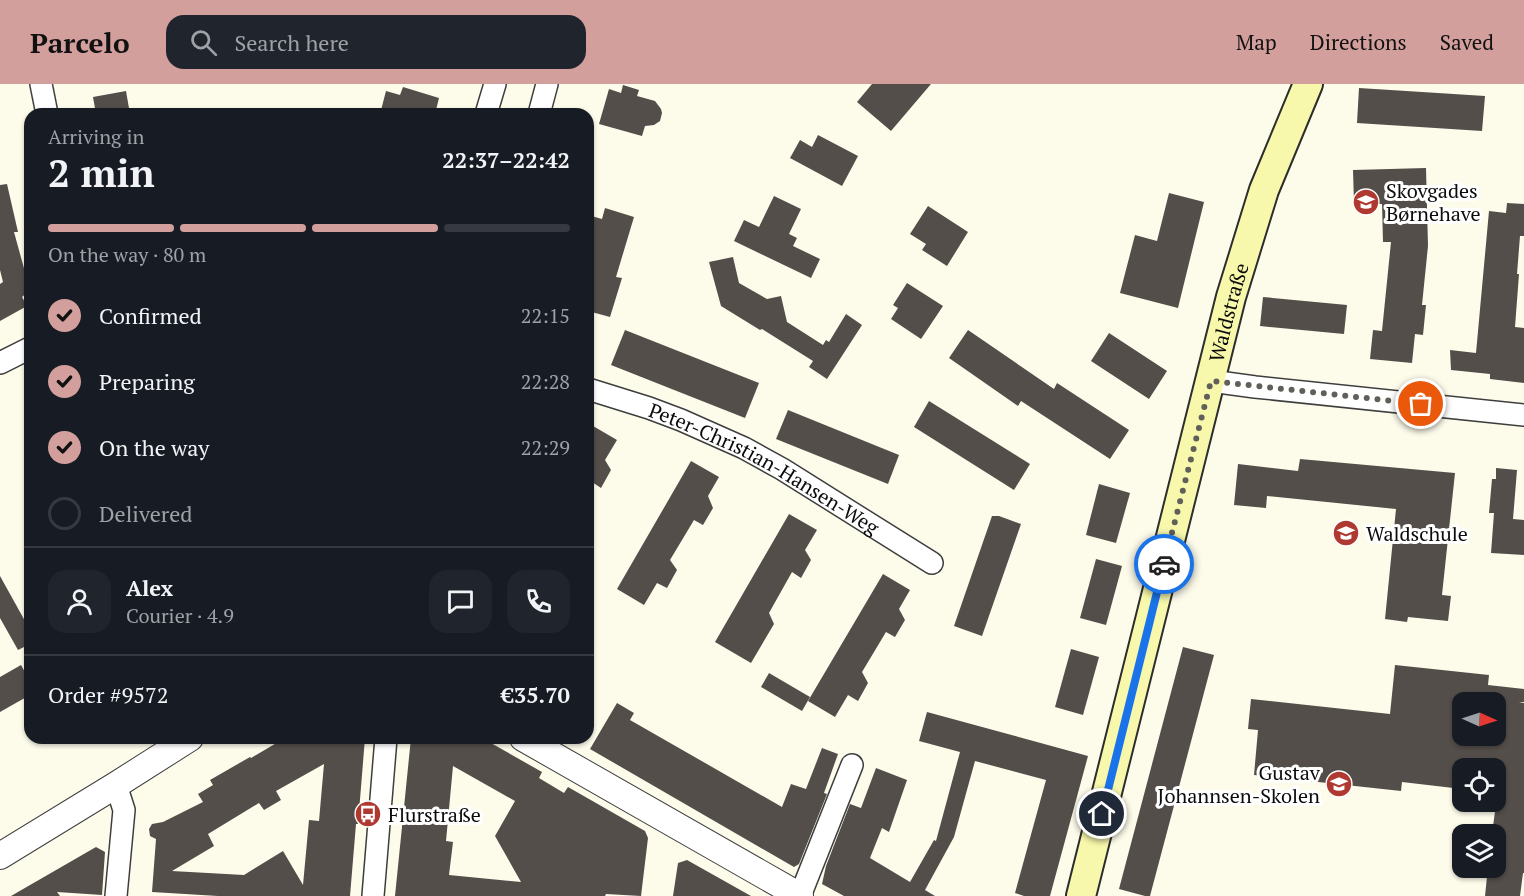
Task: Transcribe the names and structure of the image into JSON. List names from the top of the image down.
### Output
{
  "streets": {
    "main road": ["Waldstraße"],
    "street": ["Peter-Christian-Hansen-Weg"]
  },
  "places": {
    "school or university": ["Skovgades Børnehave", "Waldschule", "Gustav Johannsen-Skolen"],
    "bus stop": ["Flurstraße"]
  },
  "north": "right",
  "page": {
    "header": "Parcelo",
    "search": "Search here",
    "nav": ["Map", "Directions", "Saved"],
    "heading": ["2 min", "Arriving in", "22:37–22:42"],
    "panel": [
      "Alex",
      "Courier · 4.9",
      "Order #9572",
      "€35.70"
    ],
    "bar": "On the way · 80 m",
    "list": [
      ["Confirmed", "22:15"],
      ["Preparing", "22:28"],
      ["On the way", "22:29"],
      "Delivered"
    ]
  }
}
